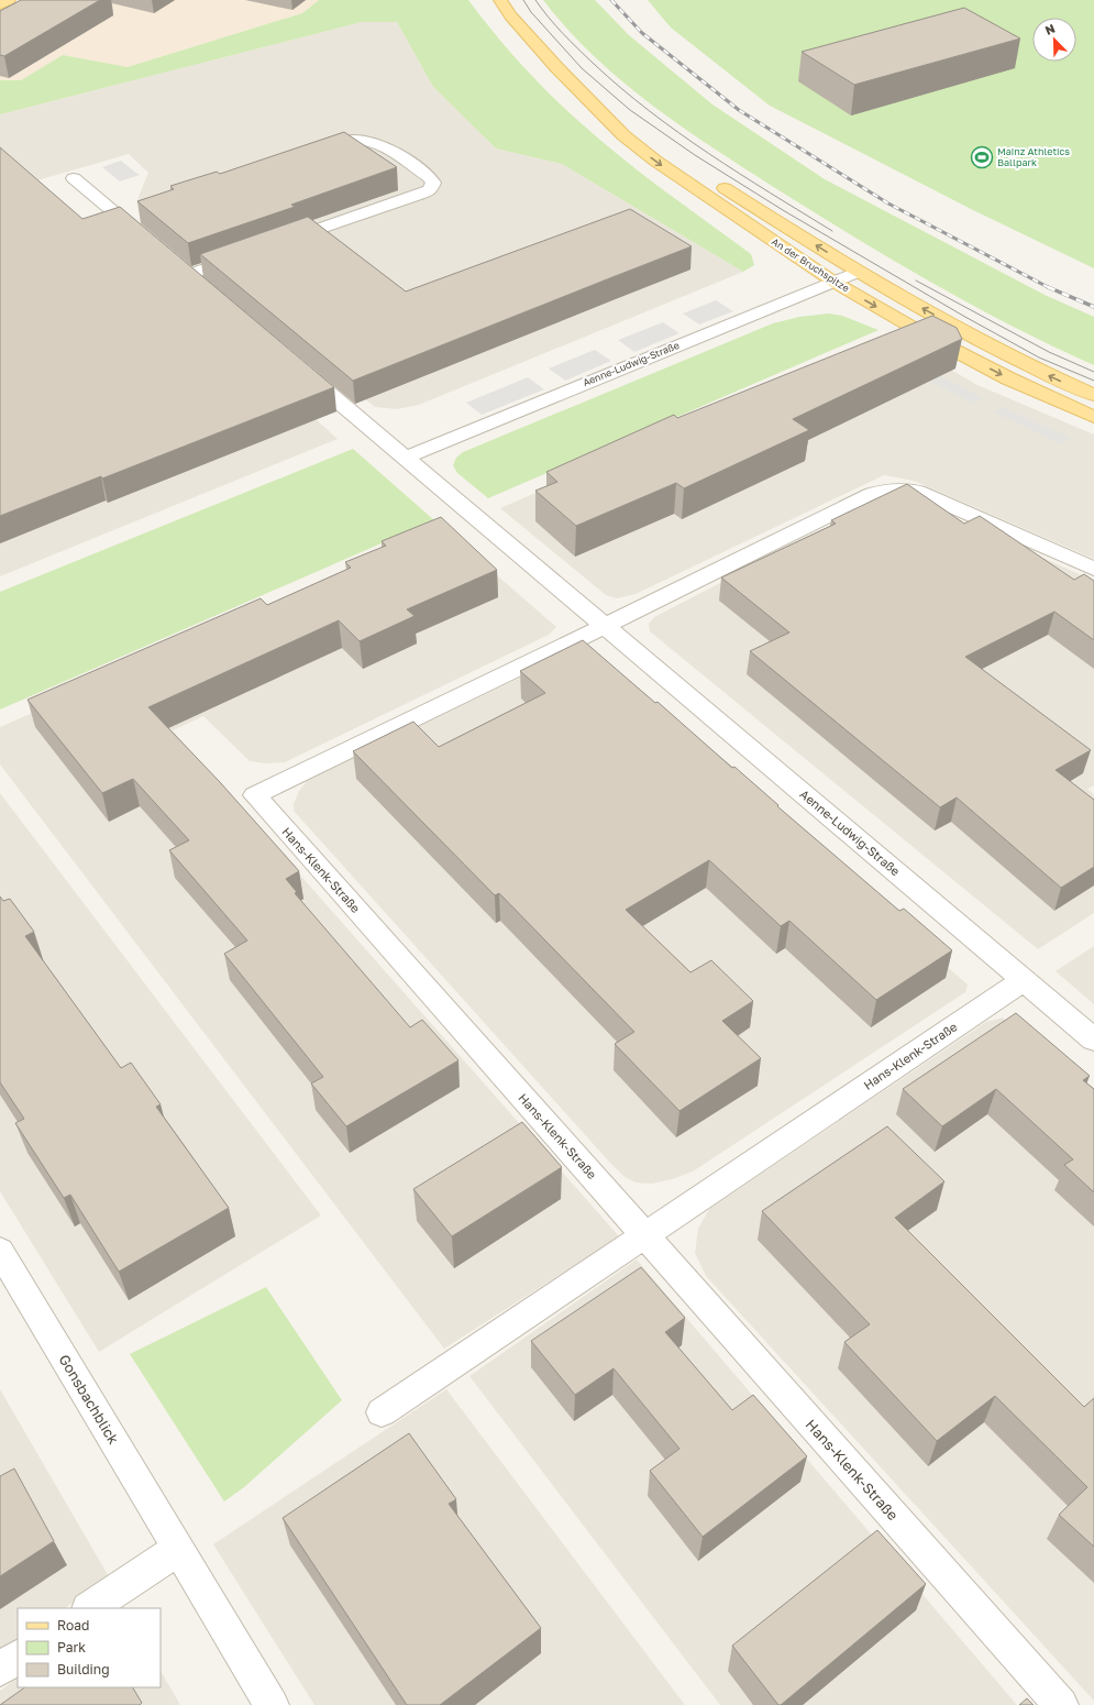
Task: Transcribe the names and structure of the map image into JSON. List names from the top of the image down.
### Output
{
  "streets": {
    "main road": ["An der Bruchspitze"],
    "street": ["Aenne-Ludwig-Straße", "Hans-Klenk-Straße", "Gonsbachblick"]
  },
  "crossings": [
    ["An der Bruchspitze", "Aenne-Ludwig-Straße"],
    ["Aenne-Ludwig-Straße", "Hans-Klenk-Straße"]
  ],
  "places": {
    "sports": ["Mainz Athletics Ballpark"]
  },
  "legend": ["Road", "Park", "Building"],
  "north": "top left"
}
